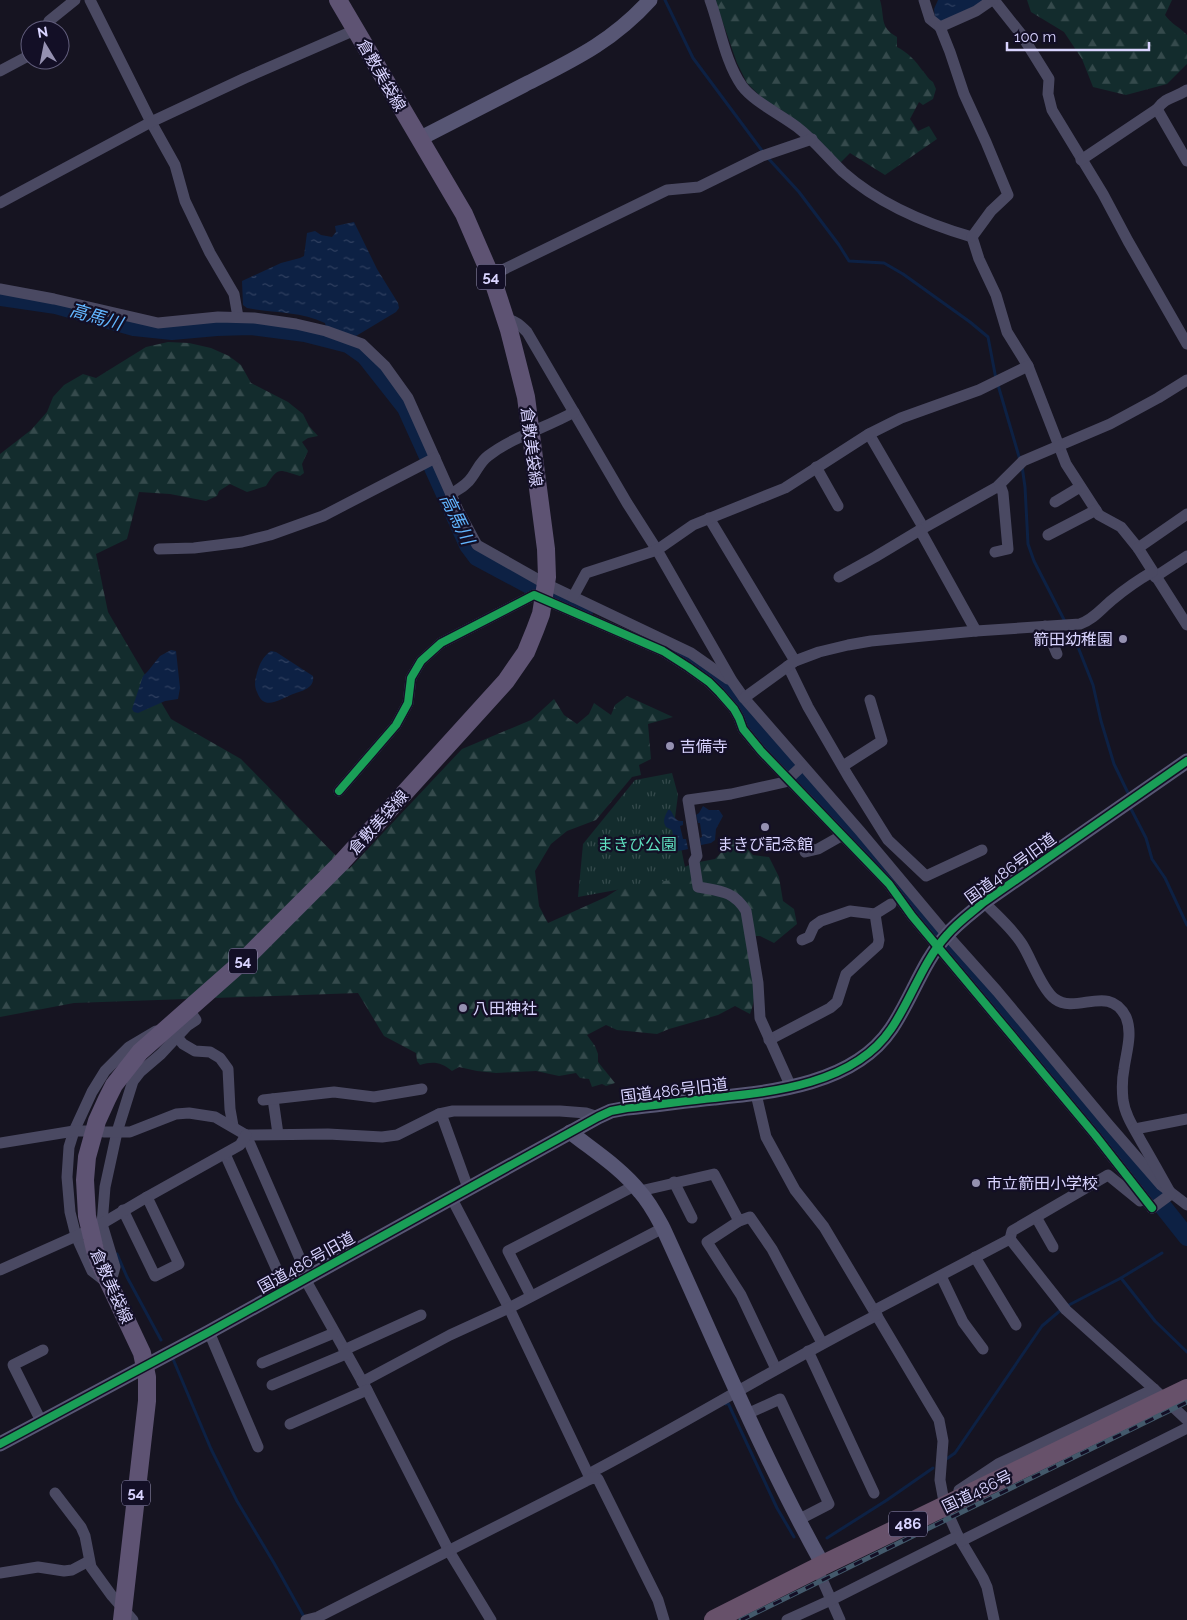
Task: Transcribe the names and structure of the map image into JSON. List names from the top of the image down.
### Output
{
  "streets": {
    "highway": ["国道486号", "486"],
    "main road": ["倉敷美袋線", "54"],
    "street": ["国道486号旧道"]
  },
  "crossings": [
    ["倉敷美袋線", "国道486号旧道"]
  ],
  "water": ["高馬川"],
  "parks": ["まきび公園"],
  "places": [
    "箭田幼稚園",
    "吉備寺",
    "まきび記念館",
    "八田神社",
    "市立箭田小学校"
  ],
  "scale_bar": "100 m",
  "north": "top"
}
